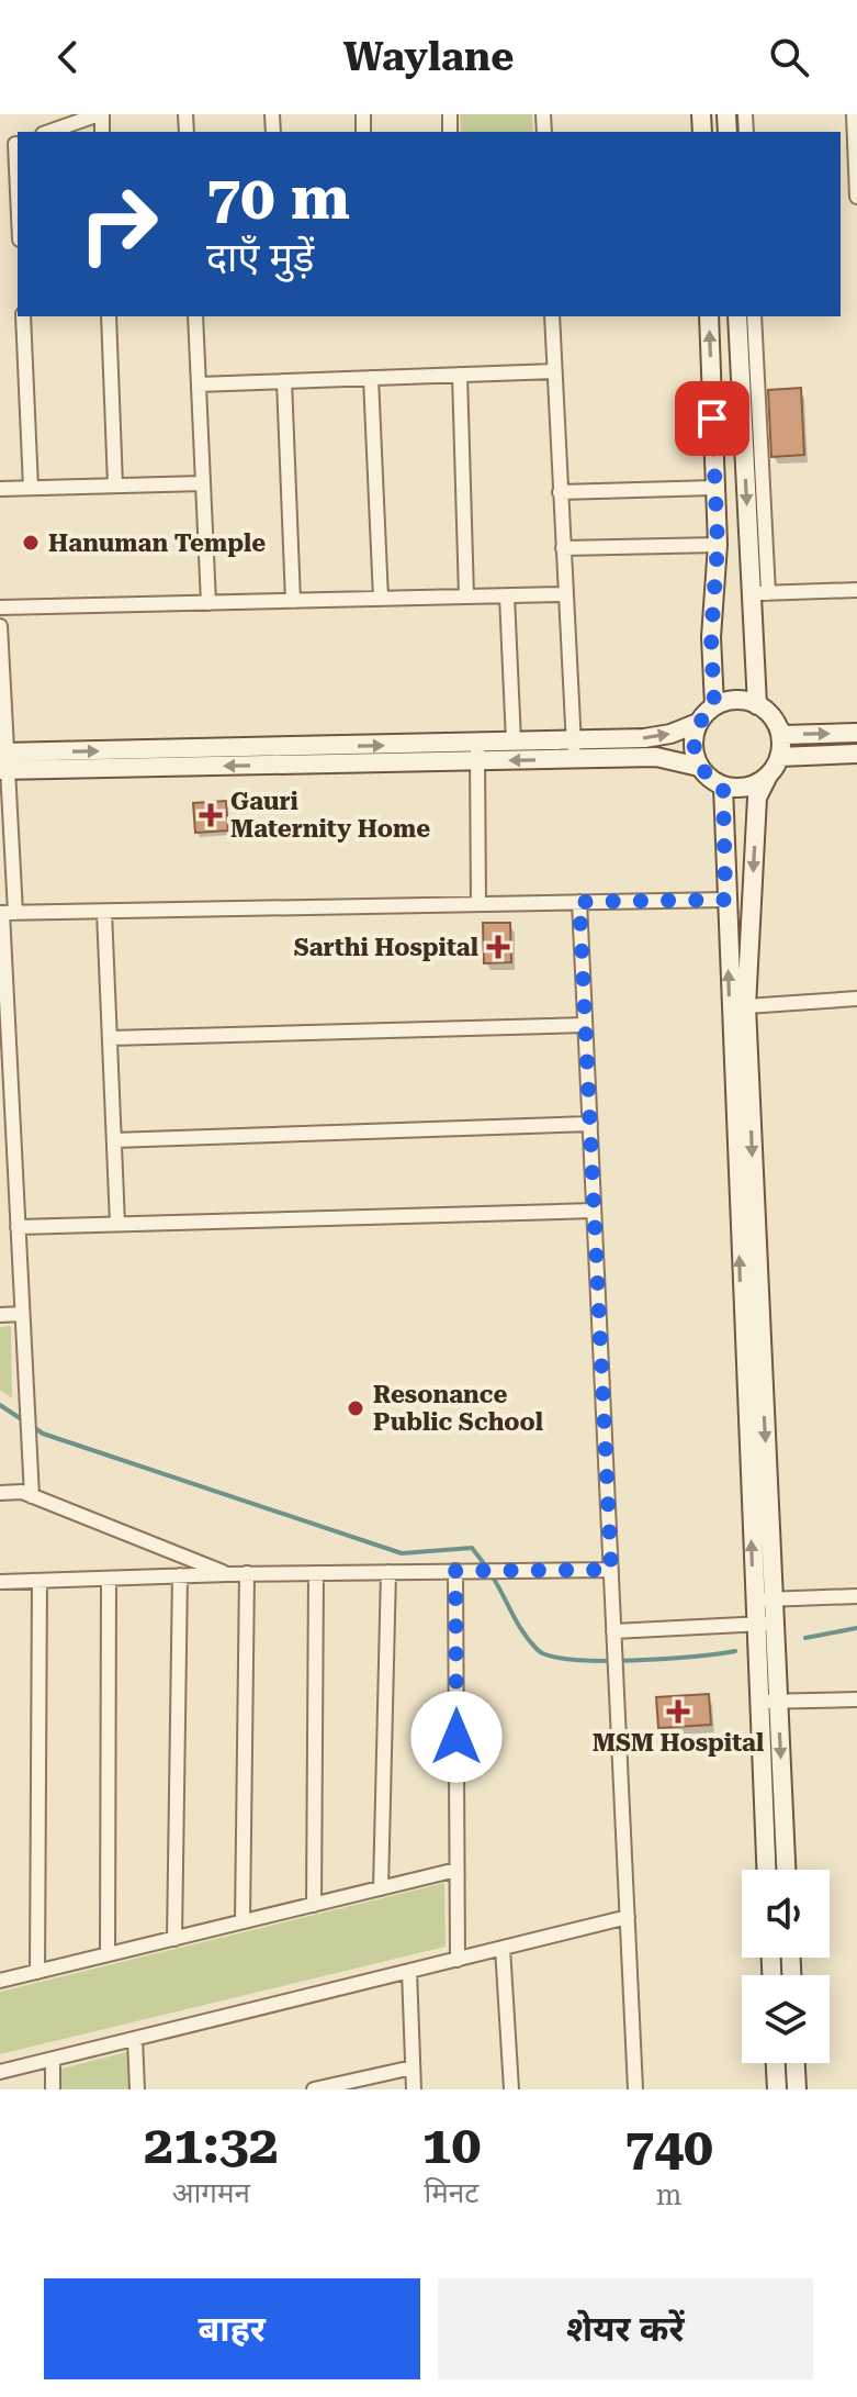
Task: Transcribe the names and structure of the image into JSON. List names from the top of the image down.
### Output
{
  "places": {
    "other": ["Hanuman Temple", "Resonance Public School"],
    "health": ["Gauri Maternity Home", "Sarthi Hospital", "MSM Hospital"]
  },
  "page": {
    "header": "Waylane",
    "turn": ["70 m", "दाएँ मुड़ें"],
    "eta": [
      "21:32",
      "आगमन",
      "10",
      "मिनट",
      "740",
      "m"
    ],
    "buttons": ["बाहर", "शेयर करें"]
  }
}
